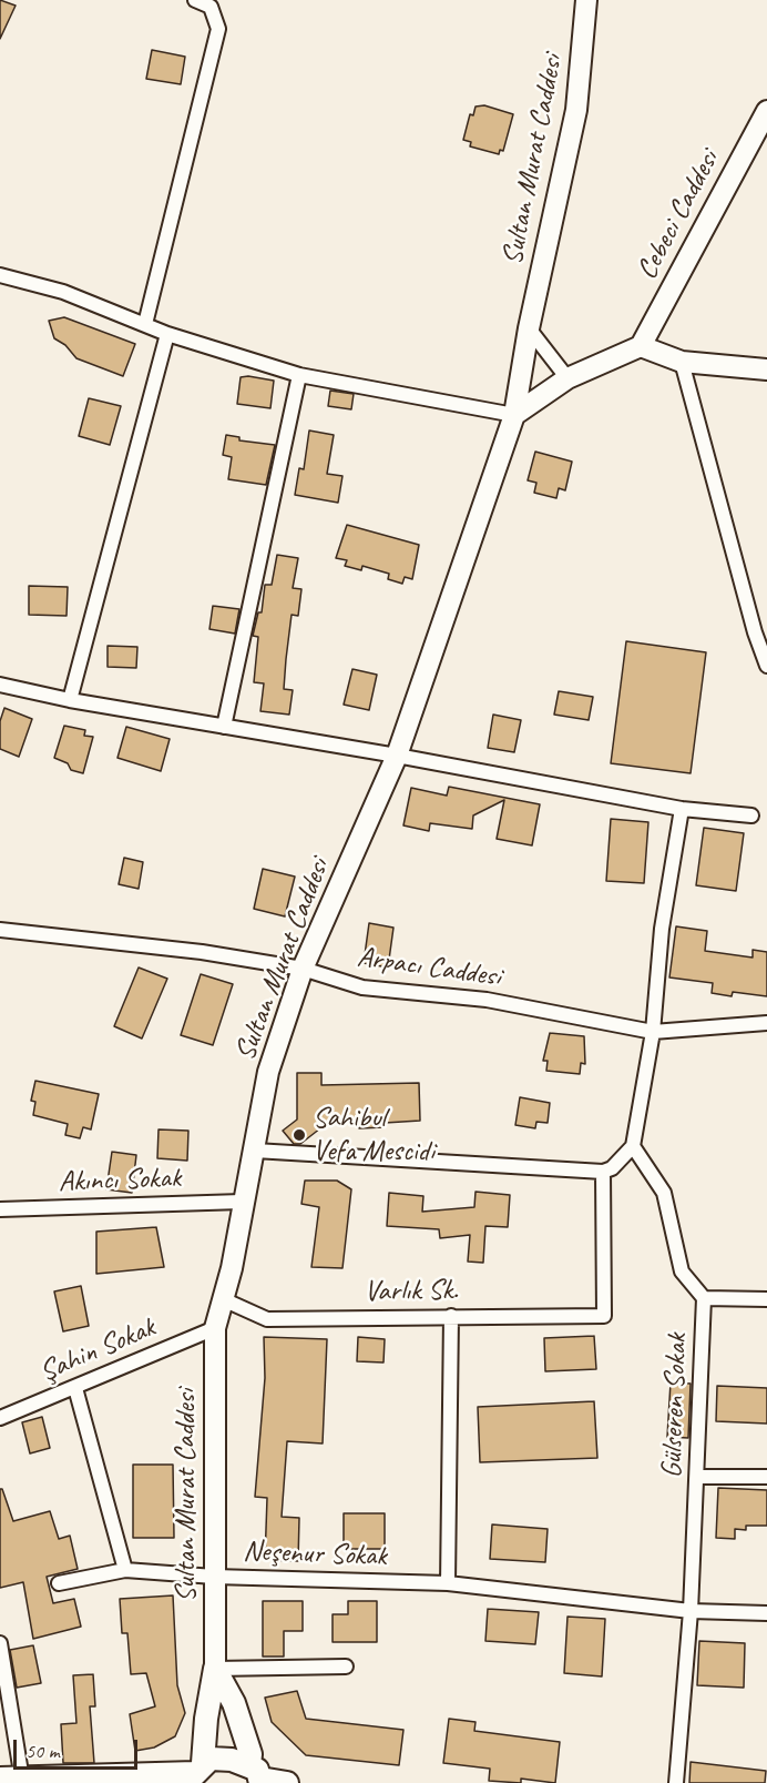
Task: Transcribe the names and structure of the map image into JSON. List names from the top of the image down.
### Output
{
  "streets": {
    "main road": ["Sultan Murat Caddesi", "Cebeci Caddesi"],
    "street": [
      "Arpacı Caddesi",
      "Akıncı Sokak",
      "Varlık Sk.",
      "Şahin Sokak",
      "Gülseren Sokak",
      "Neşenur Sokak"
    ]
  },
  "crossings": [
    ["Sultan Murat Caddesi", "Arpacı Caddesi"],
    ["Sultan Murat Caddesi", "Akıncı Sokak"],
    ["Sultan Murat Caddesi", "Varlık Sk."],
    ["Sultan Murat Caddesi", "Şahin Sokak"],
    ["Sultan Murat Caddesi", "Neşenur Sokak"],
    ["Gülseren Sokak", "Neşenur Sokak"]
  ],
  "places": ["Sahibul Vefa Mescidi"],
  "scale_bar": "50 m"
}
